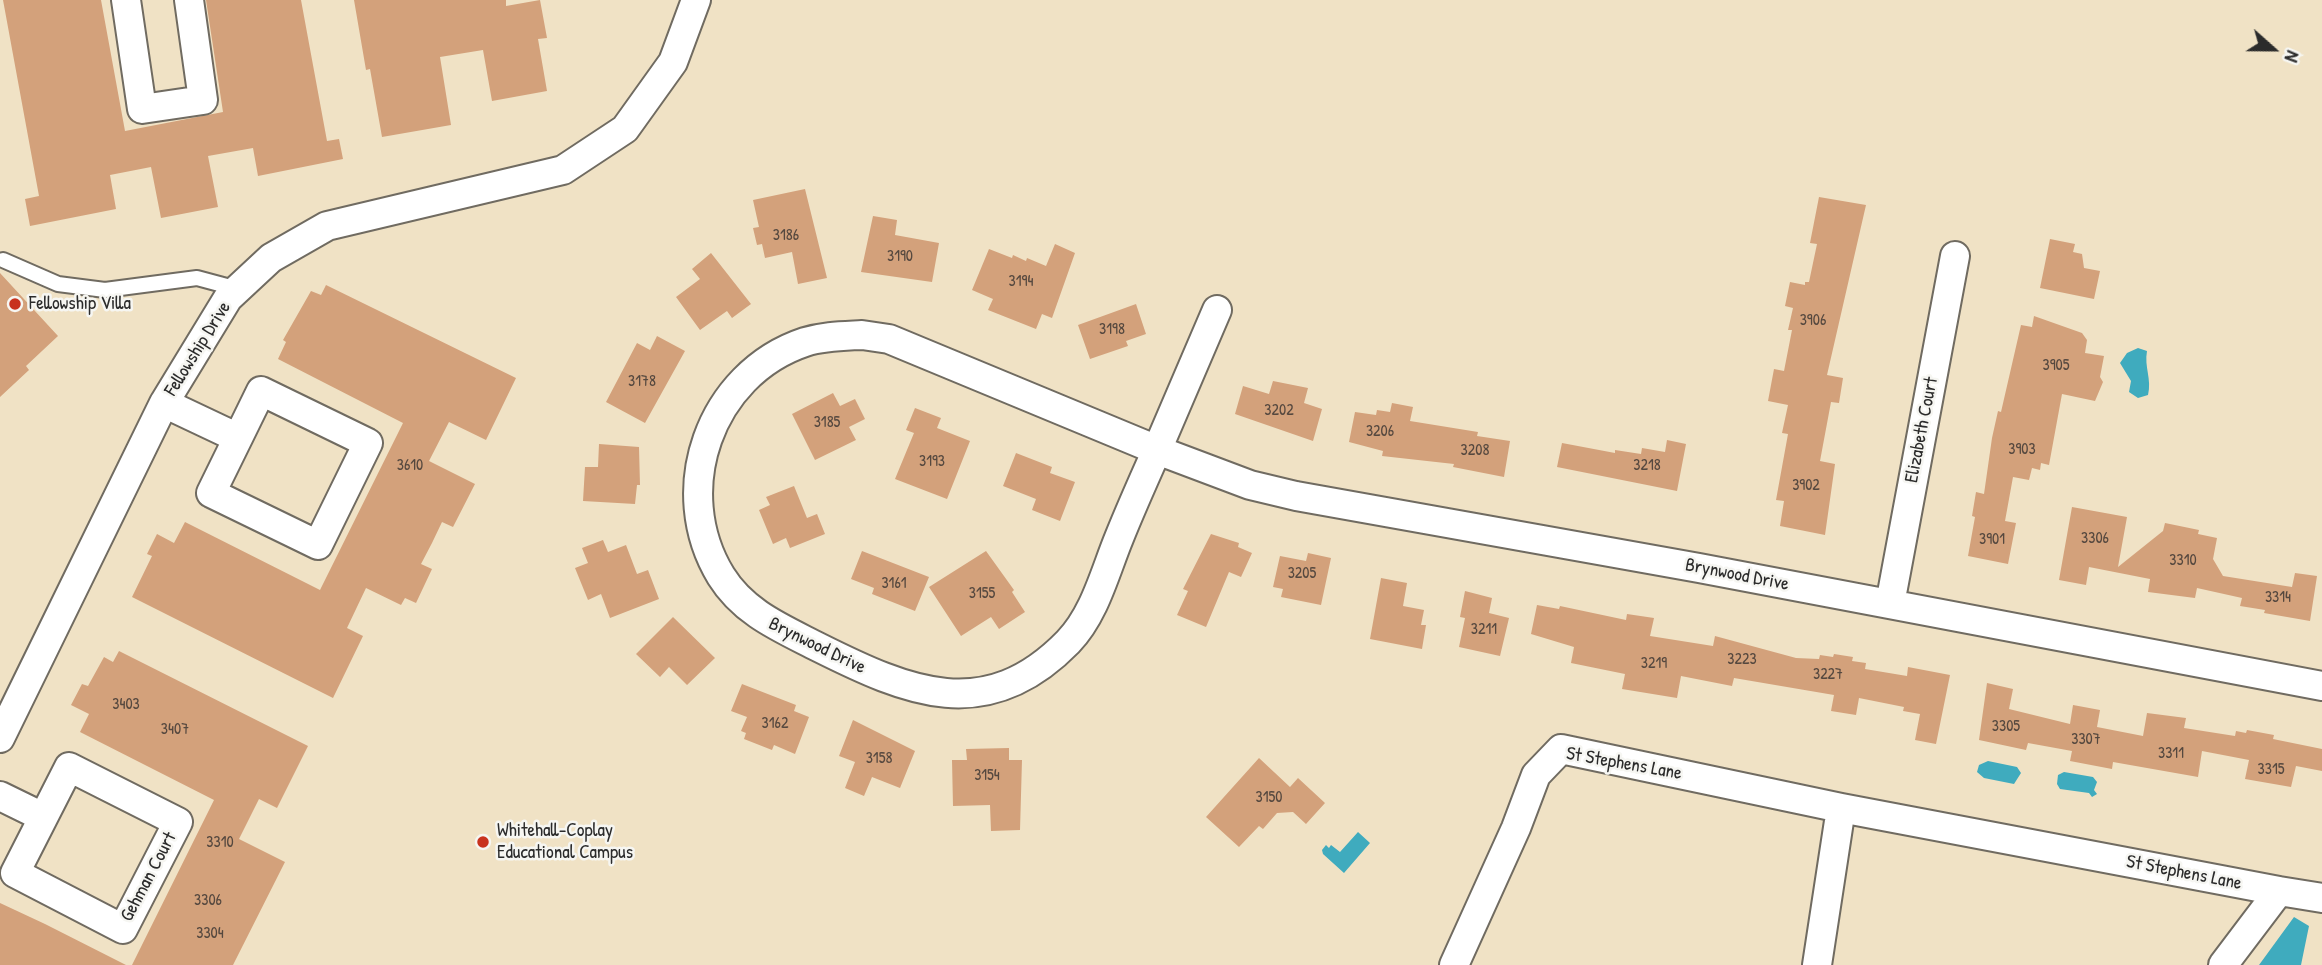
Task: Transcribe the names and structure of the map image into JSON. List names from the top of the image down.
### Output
{
  "streets": {
    "street": [
      "Fellowship Drive",
      "Elizabeth Court",
      "Brynwood Drive",
      "St Stephens Lane",
      "Gehman Court"
    ]
  },
  "crossings": [
    ["Elizabeth Court", "Brynwood Drive"]
  ],
  "places": ["Fellowship Villa", "Whitehall-Coplay Educational Campus"],
  "house_numbers": [
    "3186",
    "3190",
    "3194",
    "3906",
    "3198",
    "3905",
    "3178",
    "3202",
    "3185",
    "3206",
    "3903",
    "3208",
    "3193",
    "3610",
    "3218",
    "3902",
    "3306",
    "3901",
    "3310",
    "3205",
    "3161",
    "3155",
    "3314",
    "3211",
    "3223",
    "3219",
    "3227",
    "3403",
    "3162",
    "3305",
    "3407",
    "3307",
    "3311",
    "3158",
    "3315",
    "3154",
    "3150",
    "3310",
    "3306",
    "3304"
  ],
  "north": "right"
}
